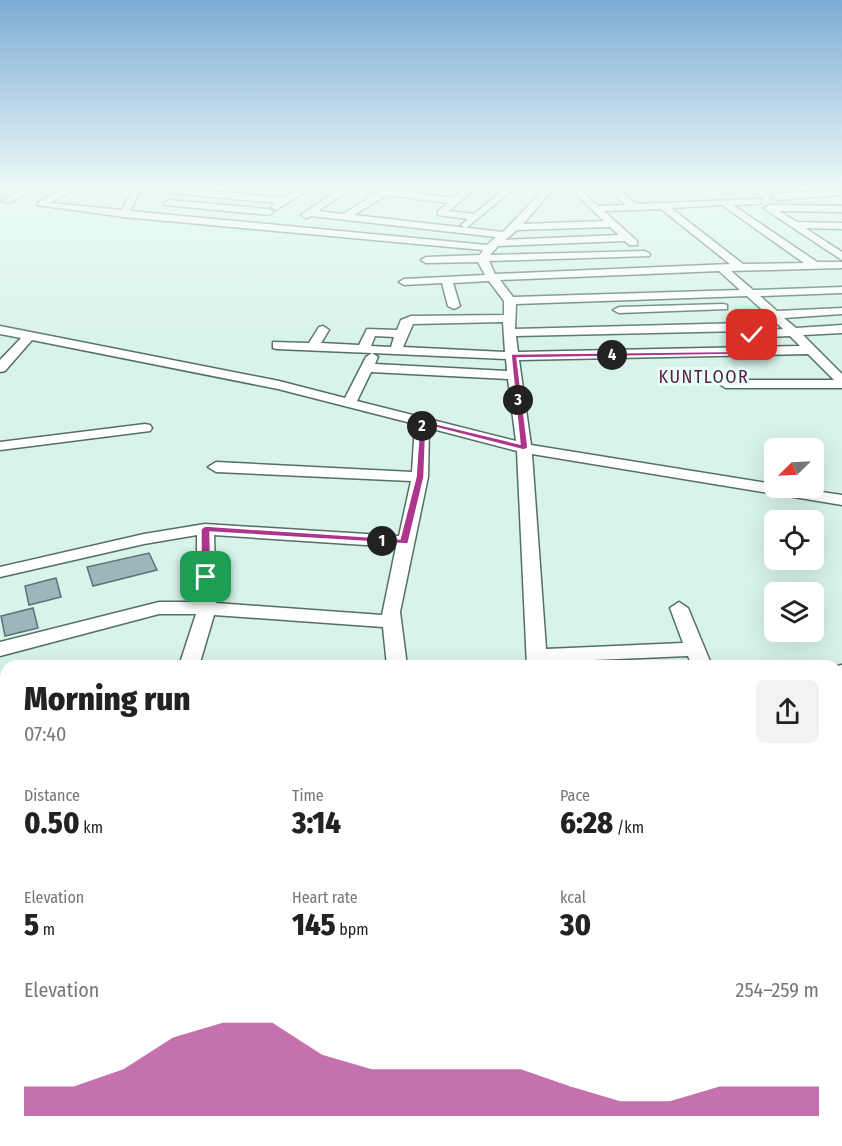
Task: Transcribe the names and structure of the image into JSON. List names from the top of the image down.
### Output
{
  "districts": ["KUNTLOOR"],
  "north": "bottom left",
  "page": {
    "pins": [
      "4",
      "3",
      "2",
      "1"
    ],
    "heading": ["Morning run", "07:40"],
    "stats": [
      ["Distance", "0.50 km"],
      ["Time", "3:14"],
      ["Pace", "6:28 /km"],
      ["Elevation", "5 m"],
      ["Heart rate", "145 bpm"],
      ["kcal", "30"]
    ],
    "chart": ["Elevation", "254–259 m"]
  }
}
